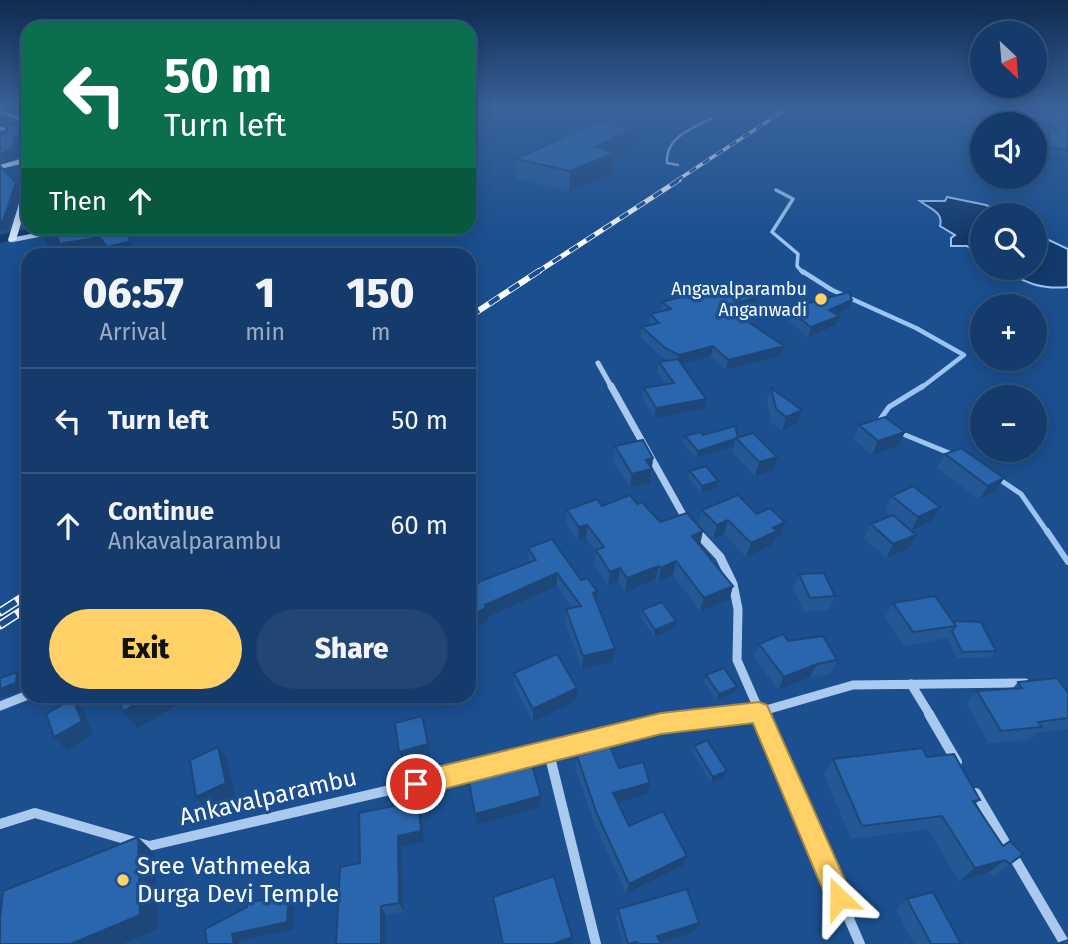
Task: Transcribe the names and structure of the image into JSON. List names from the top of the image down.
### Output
{
  "streets": {
    "street": ["Ankavalparambu"]
  },
  "places": ["Angavalparambu Anganwadi", "Sree Vathmeeka Durga Devi Temple"],
  "north": "bottom right",
  "page": {
    "map_buttons": ["+", "−"],
    "turn": ["50 m", "Turn left"],
    "then": "Then",
    "eta": [
      "06:57",
      "Arrival",
      "1",
      "min",
      "150",
      "m"
    ],
    "list": [
      {
        "name": "Turn left",
        "value": "50 m"
      },
      {
        "name": "Continue",
        "note": "Ankavalparambu",
        "value": "60 m"
      }
    ],
    "buttons": ["Exit", "Share"]
  }
}
